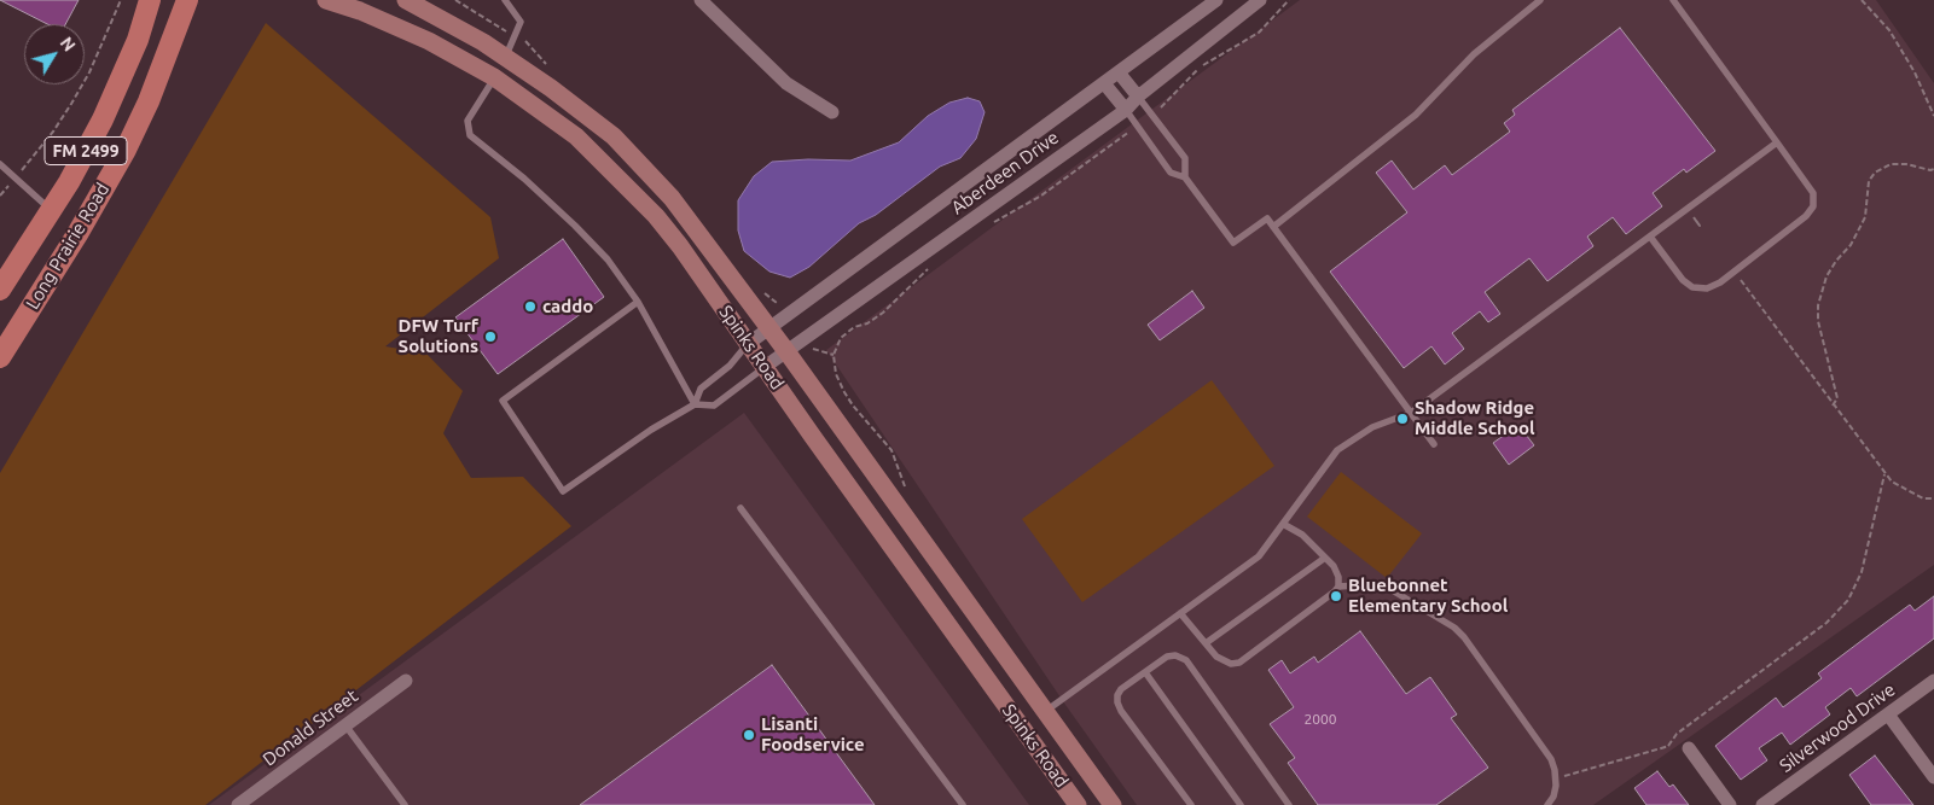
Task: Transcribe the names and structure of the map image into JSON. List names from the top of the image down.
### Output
{
  "streets": {
    "main road": ["FM 2499", "Long Prairie Road", "Spinks Road"],
    "street": ["Aberdeen Drive", "Donald Street", "Silverwood Drive"]
  },
  "crossings": [
    ["Aberdeen Drive", "Spinks Road"]
  ],
  "places": [
    "caddo",
    "DFW Turf Solutions",
    "Shadow Ridge Middle School",
    "Bluebonnet Elementary School",
    "Lisanti Foodservice"
  ],
  "house_numbers": ["2000"],
  "north": "top right"
}
